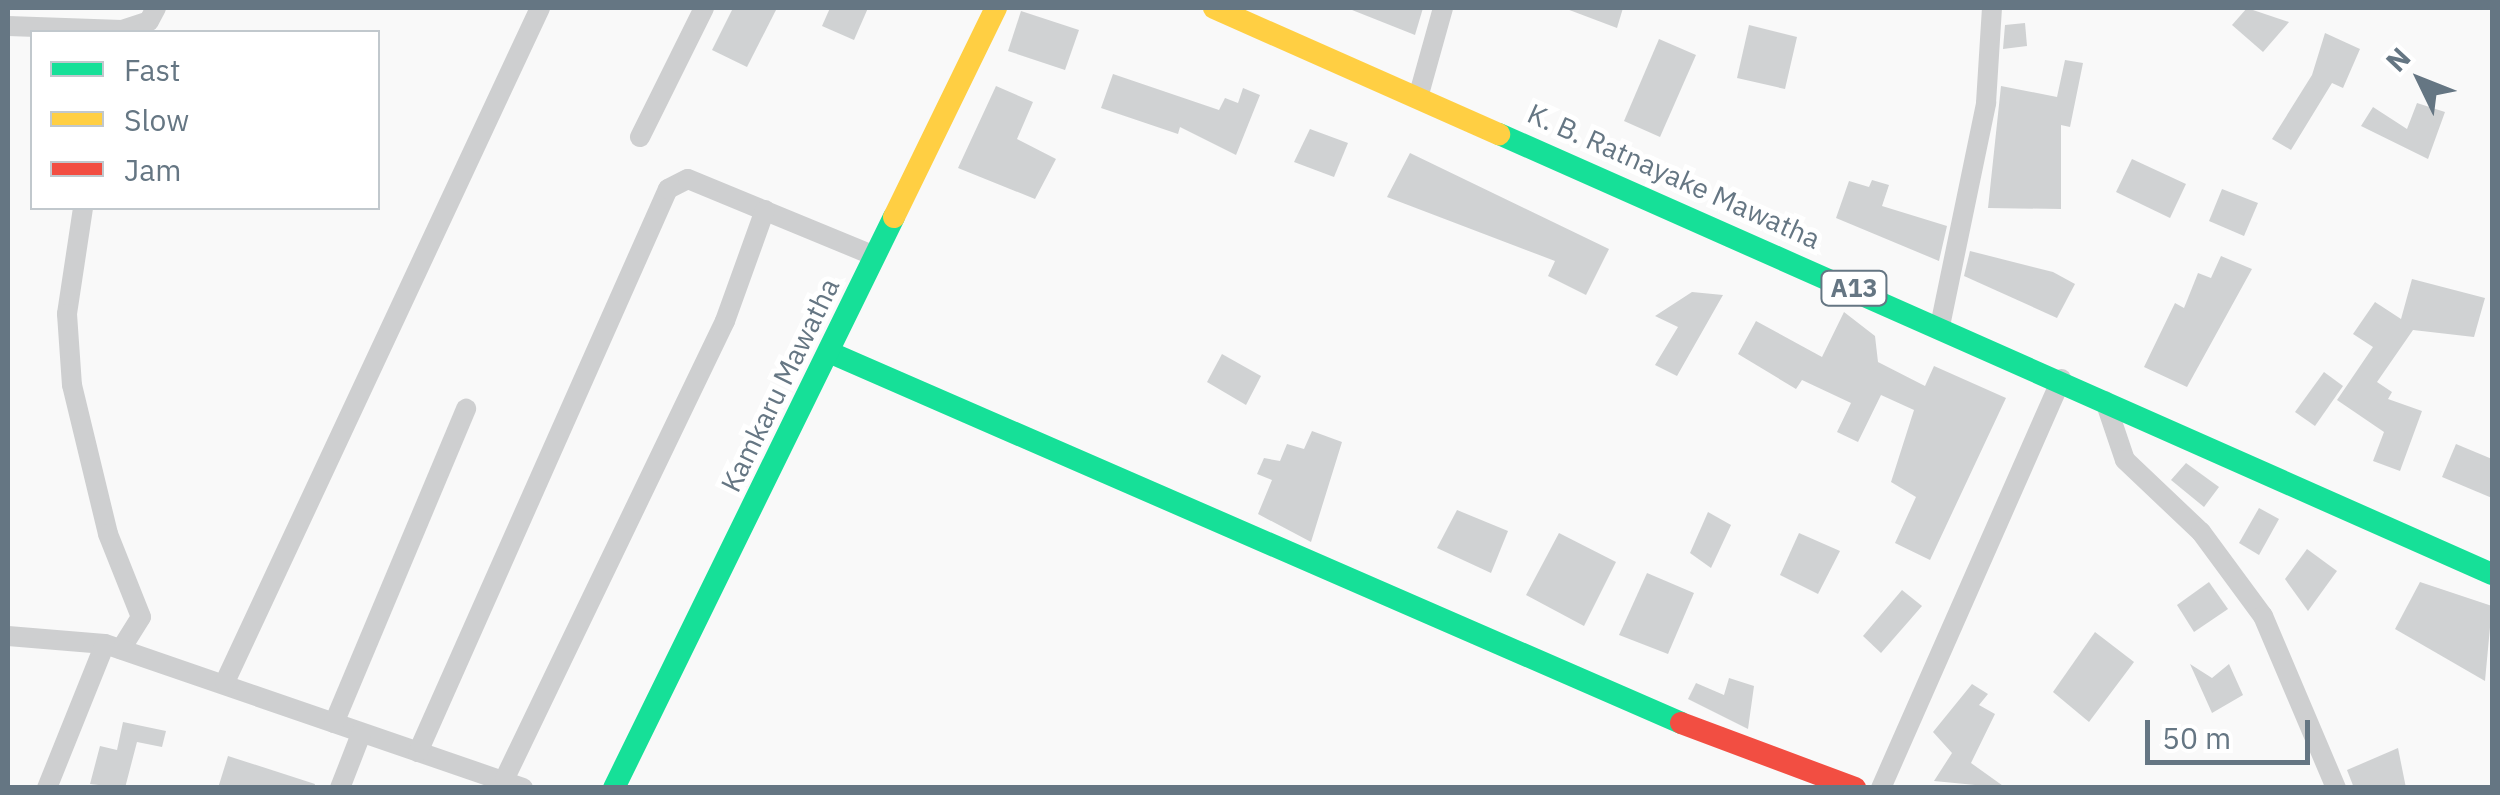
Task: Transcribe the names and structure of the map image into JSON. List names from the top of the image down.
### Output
{
  "streets": {
    "main road": ["K. B. Ratnayake Mawatha", "A13", "Kamkaru Mawatha"]
  },
  "legend": ["Fast", "Slow", "Jam"],
  "scale_bar": "50 m",
  "north": "top left"
}
